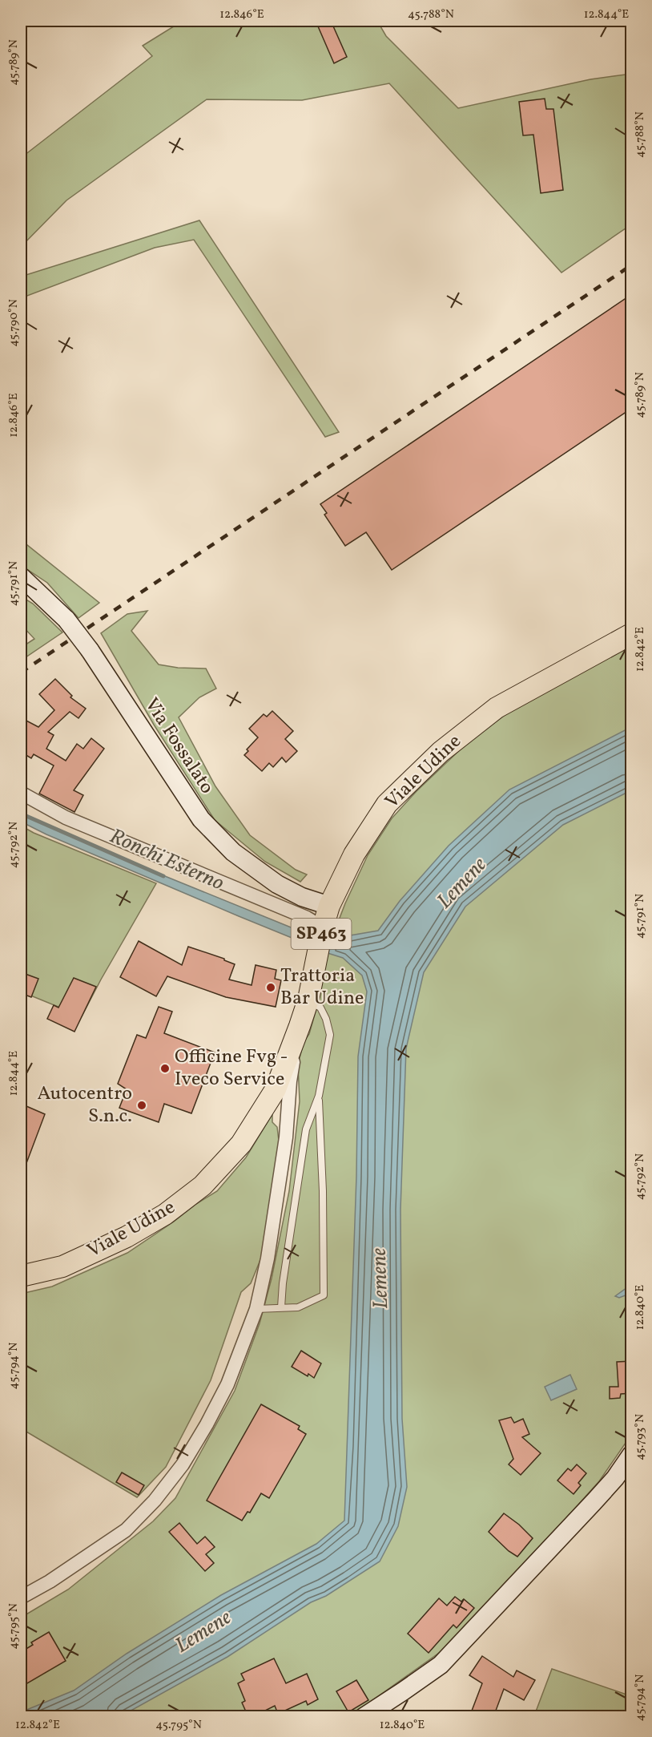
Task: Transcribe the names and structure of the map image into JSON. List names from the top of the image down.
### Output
{
  "streets": {
    "main road": ["Viale Udine", "SP463"],
    "street": ["Via Fossalato"]
  },
  "crossings": [
    ["Via Fossalato", "Viale Udine"]
  ],
  "water": ["Ronchi Esterno", "Lemene"],
  "places": ["Trattoria Bar Udine", "Officine Fvg - Iveco Service", "Autocentro S.n.c."],
  "coordinates": [
    "12.846°E",
    "45.788°N",
    "12.844°E",
    "45.789°N",
    "45.790°N",
    "45.791°N",
    "12.842°E",
    "45.792°N",
    "12.840°E",
    "45.794°N",
    "45.793°N",
    "45.795°N"
  ]
}
